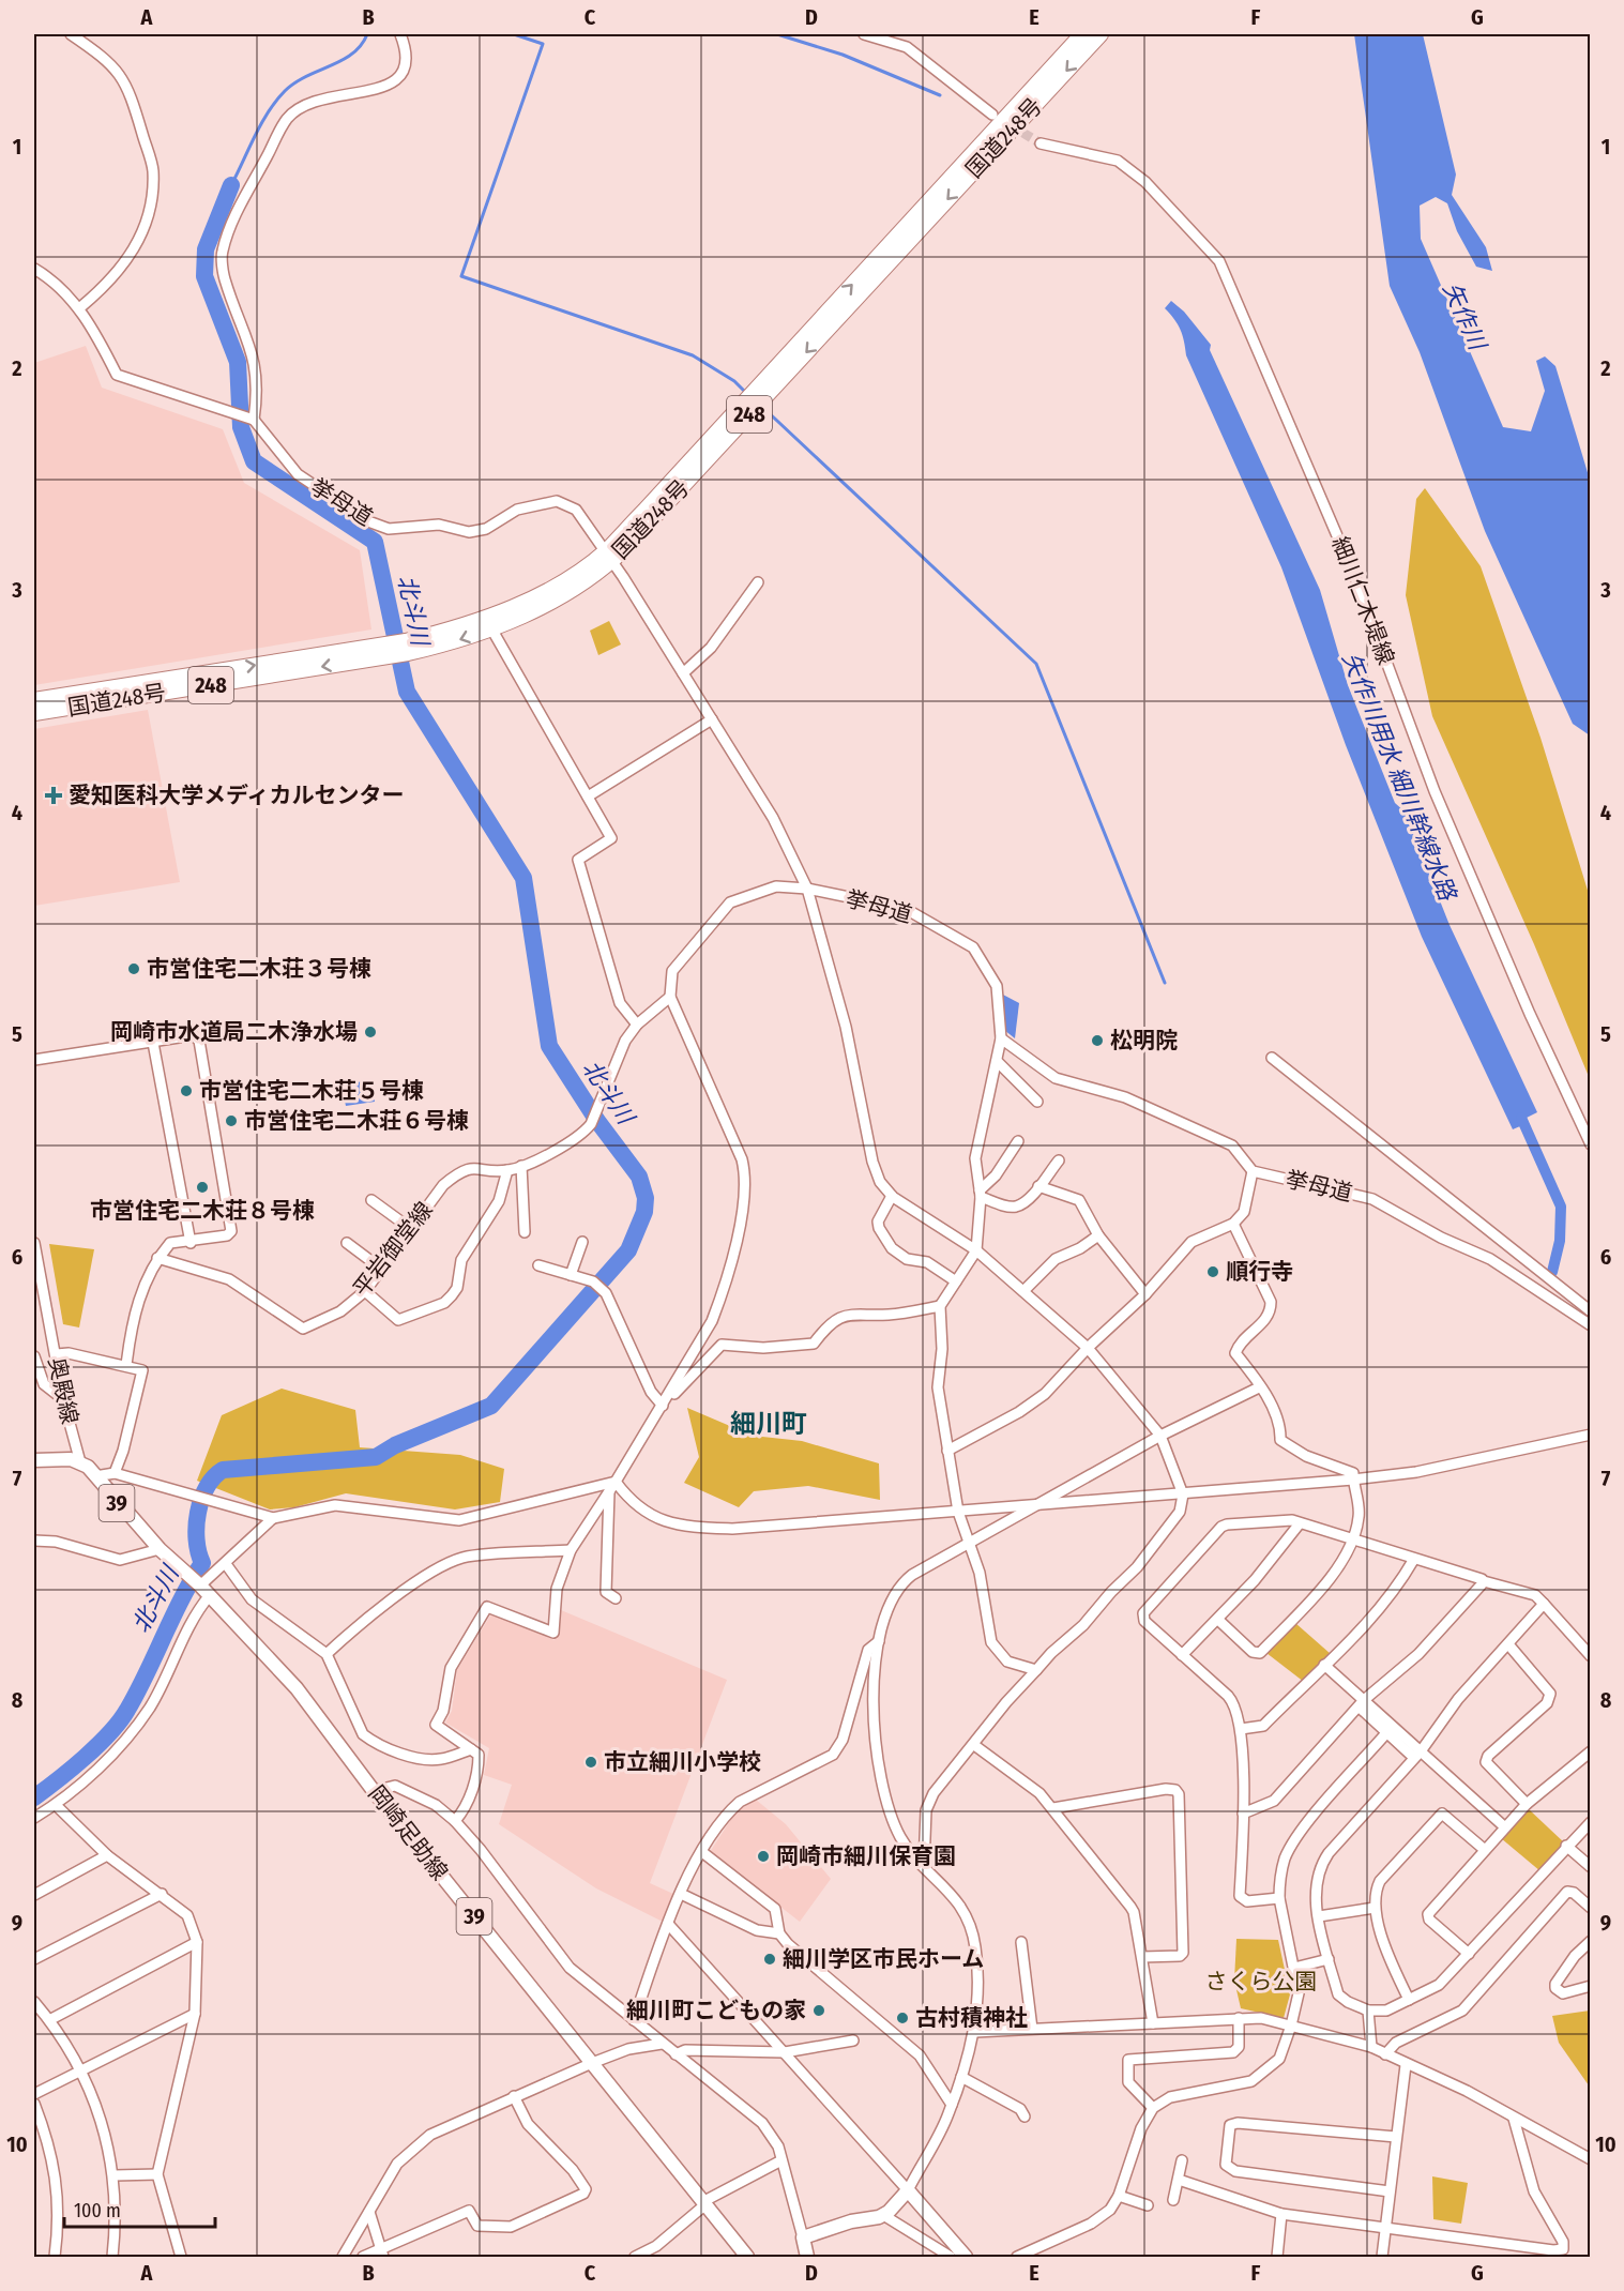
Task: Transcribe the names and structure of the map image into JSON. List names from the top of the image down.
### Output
{
  "streets": {
    "highway": ["国道248号", "248"],
    "main road": ["39", "岡崎足助線"],
    "street": [
      "挙母道",
      "細川仁木堤線",
      "平岩御堂線",
      "奥殿線"
    ]
  },
  "crossings": [
    ["国道248号", "挙母道"],
    ["奥殿線", "39"],
    ["奥殿線", "岡崎足助線"],
    ["39", "岡崎足助線"]
  ],
  "districts": ["細川町"],
  "water": ["矢作川", "北斗川", "矢作川用水 細川幹線水路"],
  "parks": ["さくら公園"],
  "places": {
    "health": ["愛知医科大学メディカルセンター"],
    "other": [
      "市営住宅二木荘３号棟",
      "岡崎市水道局二木浄水場",
      "松明院",
      "市営住宅二木荘５号棟",
      "市営住宅二木荘６号棟",
      "市営住宅二木荘８号棟",
      "順行寺",
      "市立細川小学校",
      "岡崎市細川保育園",
      "細川学区市民ホーム",
      "細川町こどもの家",
      "古村積神社"
    ]
  },
  "scale_bar": "100 m",
  "grid": {
    "columns": [
      "A",
      "B",
      "C",
      "D",
      "E",
      "F",
      "G"
    ],
    "rows": [
      "1",
      "2",
      "3",
      "4",
      "5",
      "6",
      "7",
      "8",
      "9",
      "10"
    ]
  }
}
